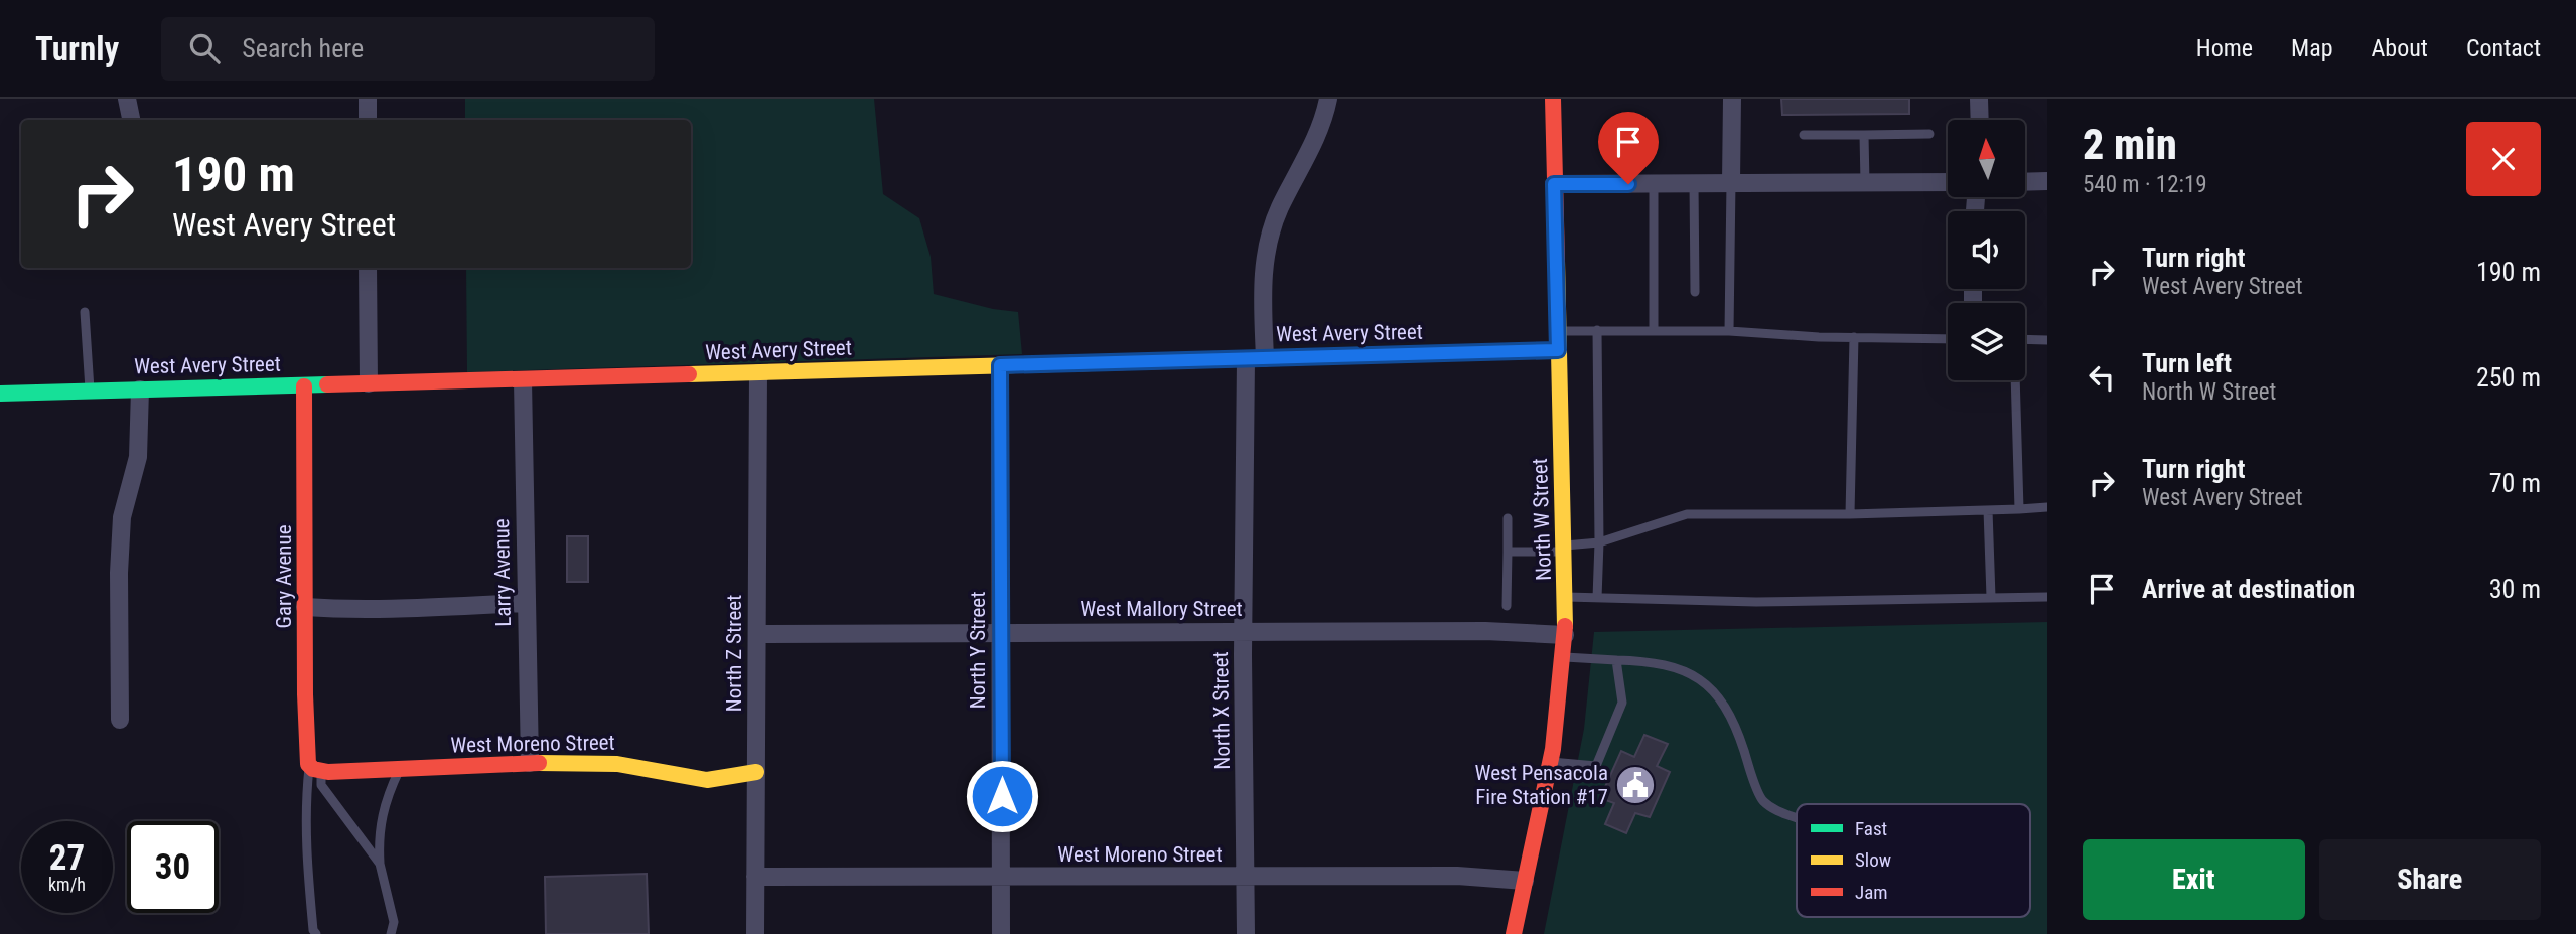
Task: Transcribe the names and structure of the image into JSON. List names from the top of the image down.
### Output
{
  "streets": {
    "street": [
      "West Avery Street",
      "North W Street",
      "Larry Avenue",
      "Gary Avenue",
      "West Mallory Street",
      "North Y Street",
      "North Z Street",
      "North X Street",
      "West Moreno Street"
    ]
  },
  "crossings": [
    ["West Avery Street", "North W Street"],
    ["West Avery Street", "Larry Avenue"],
    ["West Avery Street", "Gary Avenue"],
    ["West Avery Street", "North Y Street"],
    ["West Avery Street", "North Z Street"],
    ["West Avery Street", "North X Street"],
    ["North W Street", "West Mallory Street"],
    ["North W Street", "West Moreno Street"],
    ["Larry Avenue", "West Moreno Street"],
    ["Gary Avenue", "West Moreno Street"],
    ["West Mallory Street", "North Y Street"],
    ["West Mallory Street", "North Z Street"],
    ["West Mallory Street", "North X Street"],
    ["North Y Street", "West Moreno Street"],
    ["North Z Street", "West Moreno Street"],
    ["North X Street", "West Moreno Street"]
  ],
  "places": {
    "public building": ["West Pensacola Fire Station #17"]
  },
  "legend": ["Fast", "Slow", "Jam"],
  "north": "top",
  "page": {
    "header": "Turnly",
    "search": "Search here",
    "nav": [
      "Home",
      "Map",
      "About",
      "Contact"
    ],
    "heading": ["2 min", "540 m · 12:19"],
    "turn": ["190 m", "West Avery Street"],
    "list": [
      {
        "name": "Turn right",
        "note": "West Avery Street",
        "value": "190 m"
      },
      {
        "name": "Turn left",
        "note": "North W Street",
        "value": "250 m"
      },
      {
        "name": "Turn right",
        "note": "West Avery Street",
        "value": "70 m"
      },
      {
        "name": "Arrive at destination",
        "value": "30 m"
      }
    ],
    "speed": "27 km/h",
    "limit": "30",
    "buttons": ["Exit", "Share"]
  }
}
